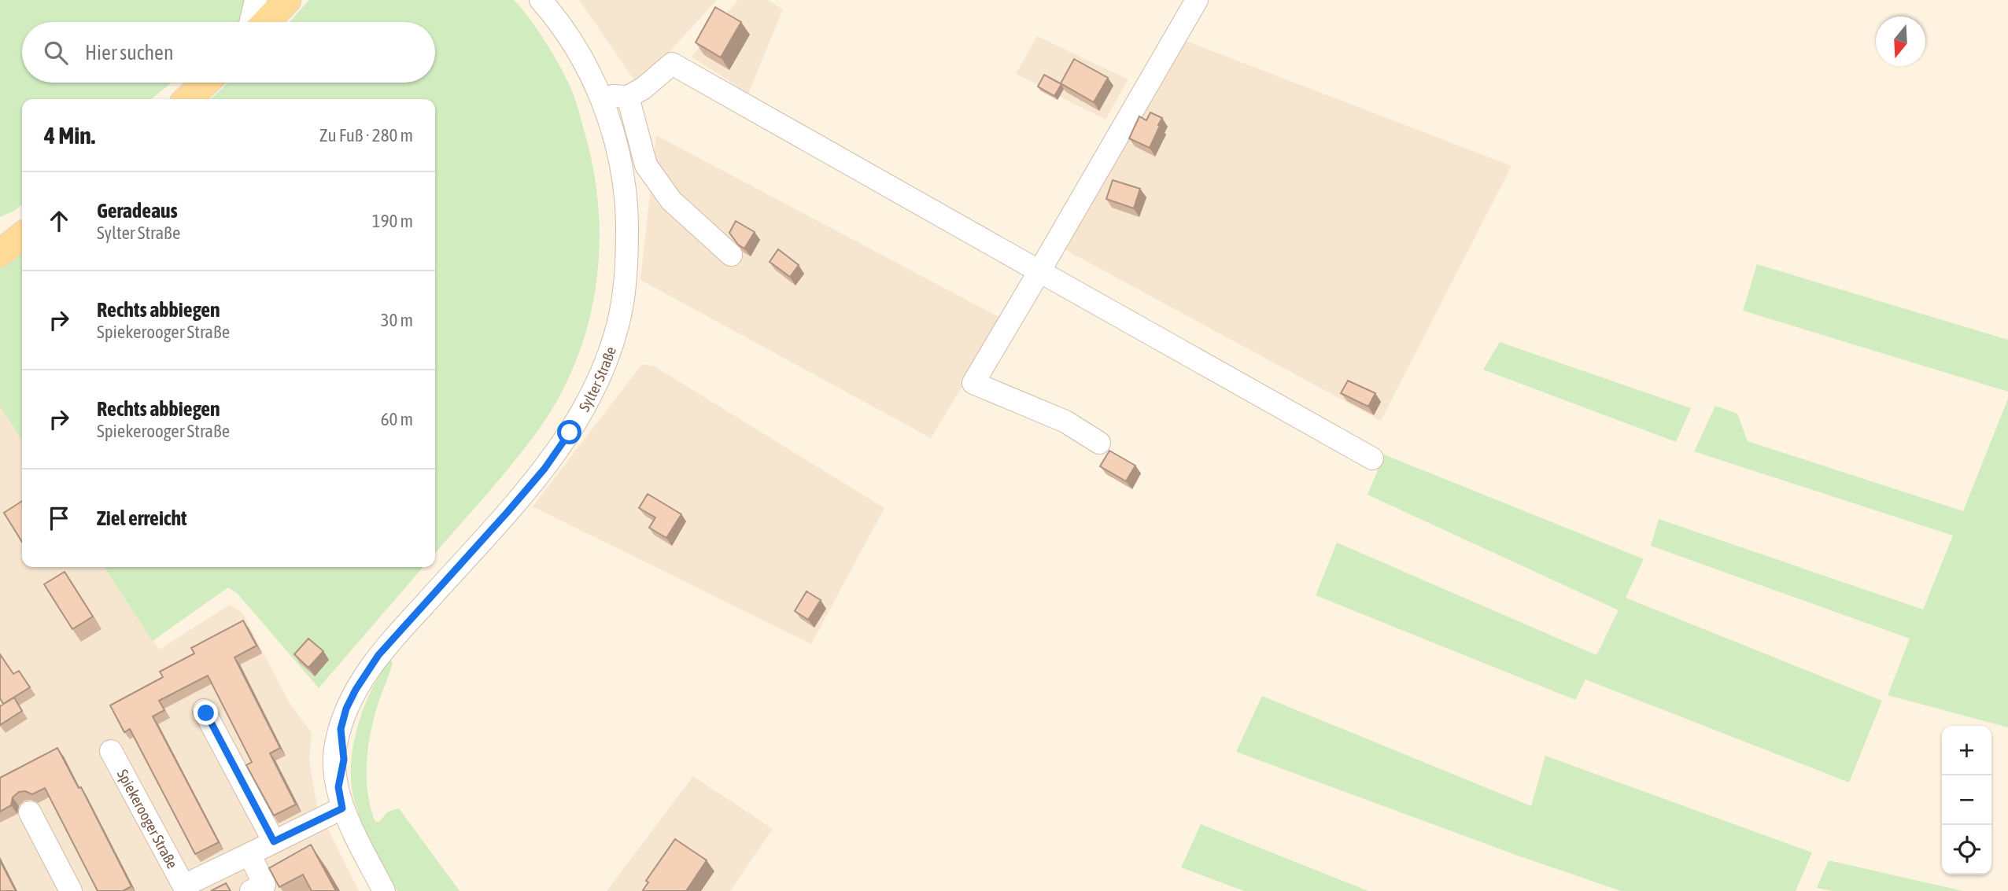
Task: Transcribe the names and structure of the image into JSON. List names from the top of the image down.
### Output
{
  "streets": {
    "street": ["Sylter Straße", "Spiekerooger Straße"]
  },
  "crossings": [
    ["Sylter Straße", "Spiekerooger Straße"]
  ],
  "north": "bottom",
  "page": {
    "search": "Hier suchen",
    "heading": ["4 Min.", "Zu Fuß · 280 m"],
    "list": [
      ["Geradeaus", "Sylter Straße", "190 m"],
      ["Rechts abbiegen", "Spiekerooger Straße", "30 m"],
      ["Rechts abbiegen", "Spiekerooger Straße", "60 m"],
      "Ziel erreicht"
    ],
    "map_buttons": ["+", "−"]
  }
}
